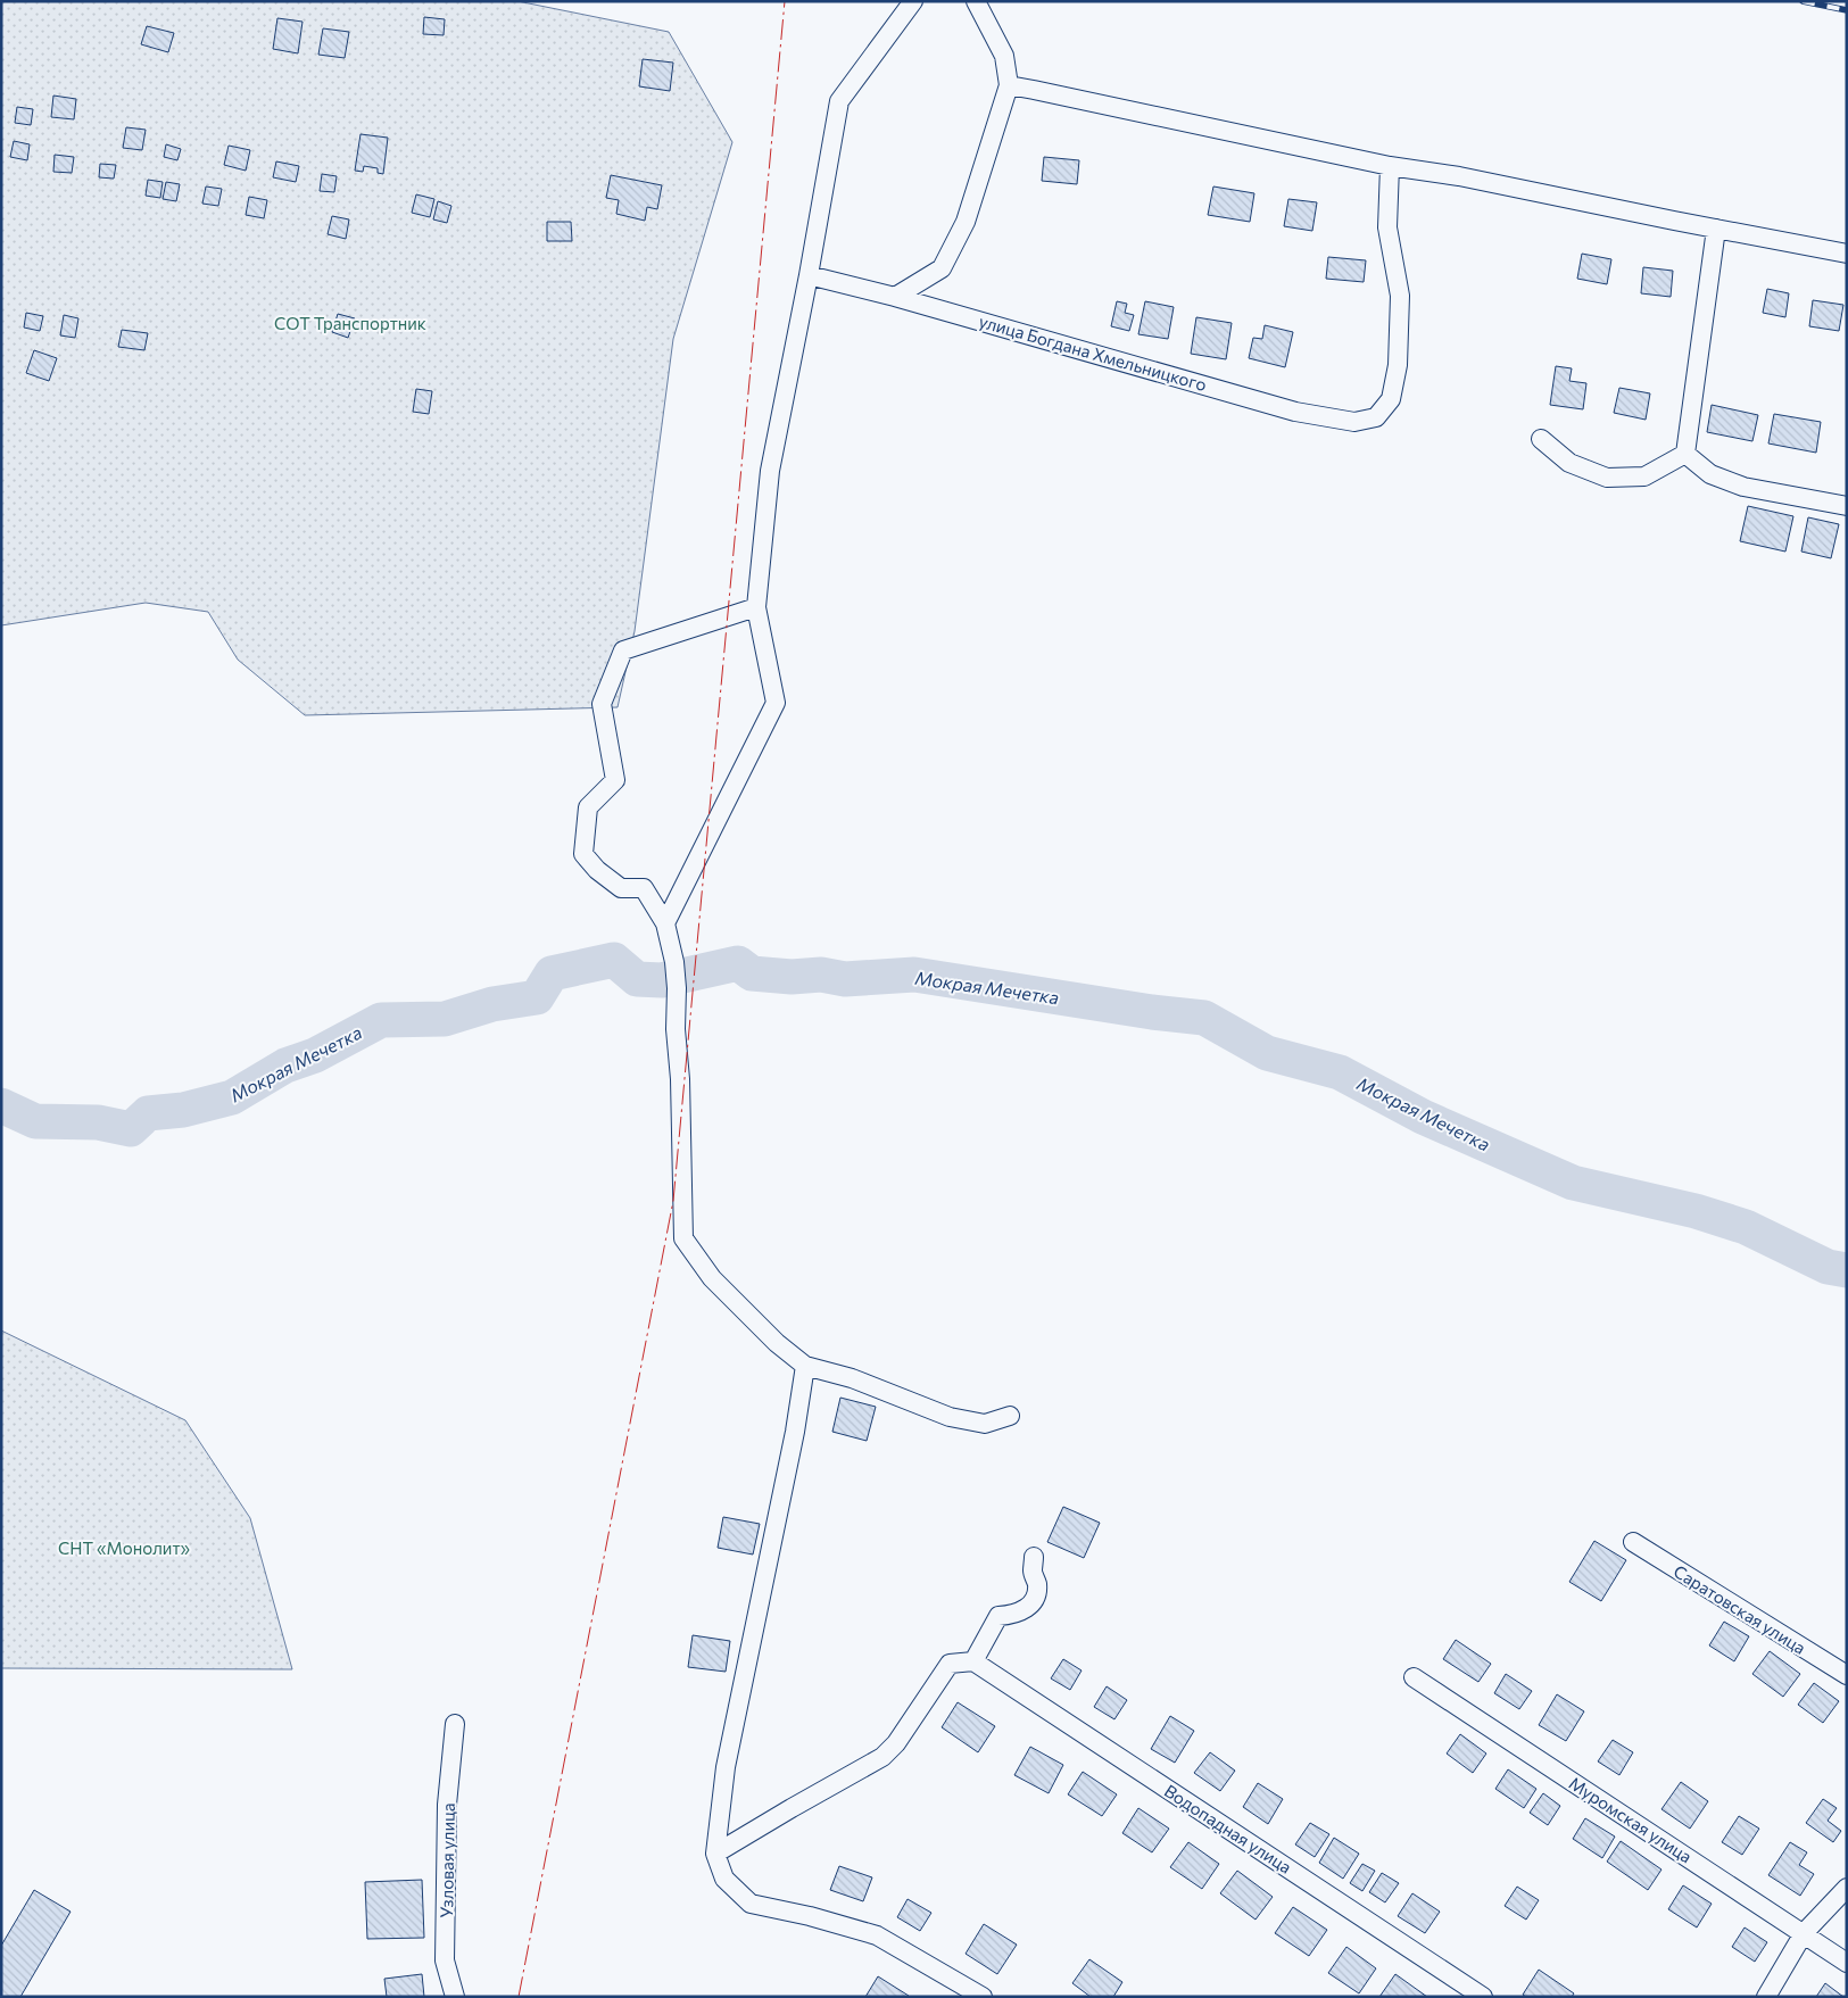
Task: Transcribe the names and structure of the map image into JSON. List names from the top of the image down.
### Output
{
  "streets": {
    "street": [
      "улица Богдана Хмельницкого",
      "Саратовская улица",
      "Муромская улица",
      "Водопадная улица",
      "Узловая улица"
    ]
  },
  "water": ["Мокрая Мечетка"],
  "parks": ["СОТ Транспортник", "СНТ «Монолит»"]
}
